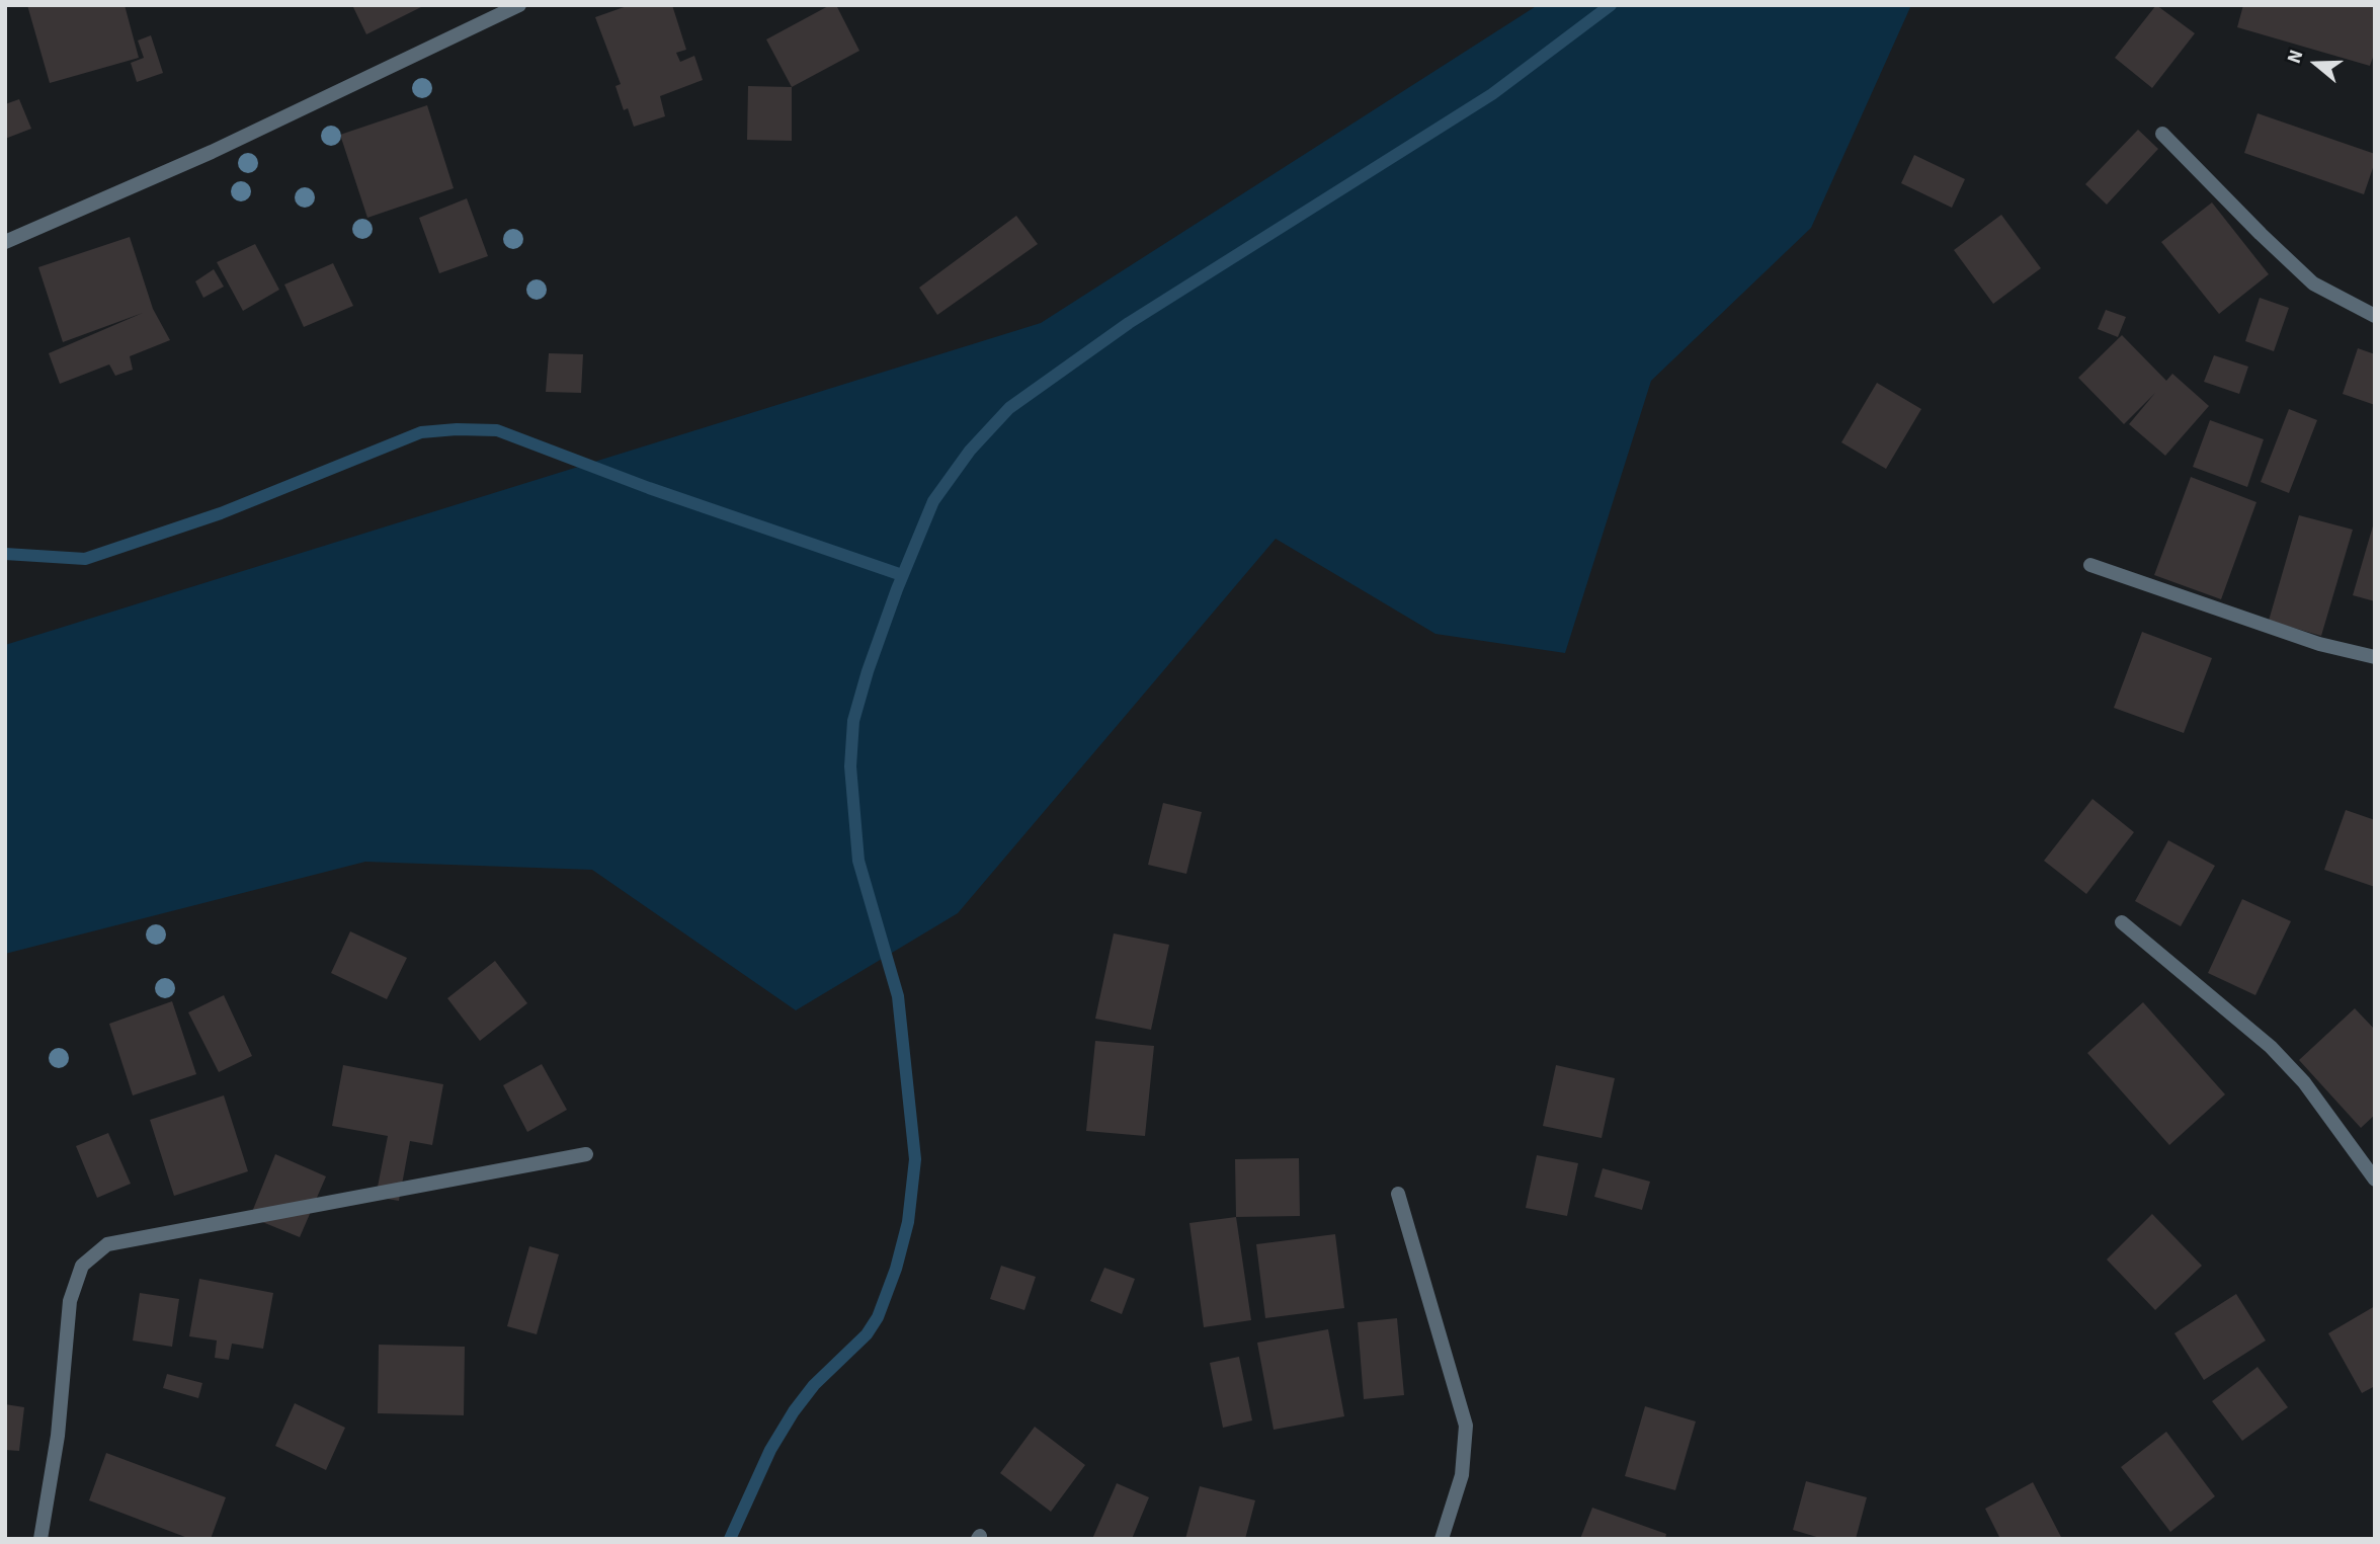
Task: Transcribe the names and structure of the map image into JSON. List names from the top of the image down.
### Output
{
  "north": "left"
}
